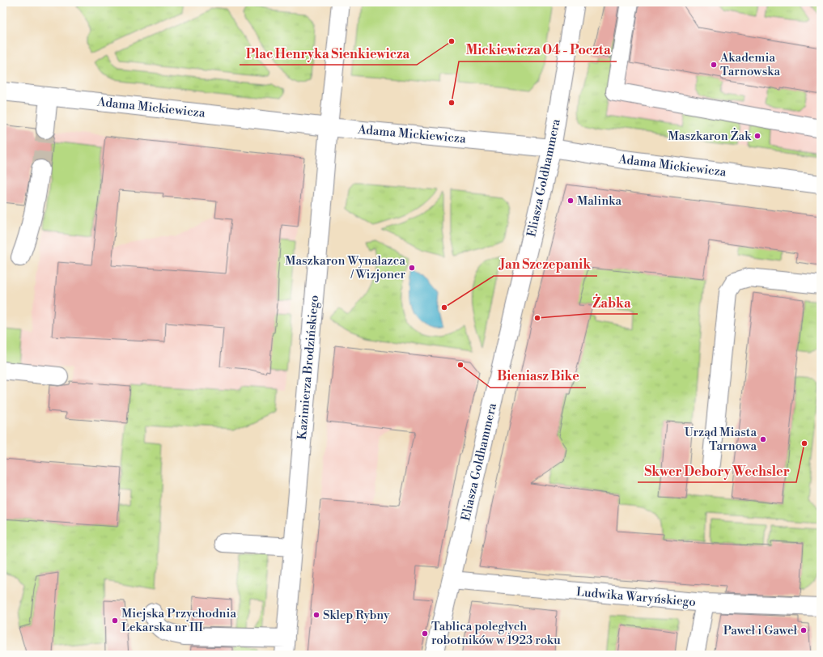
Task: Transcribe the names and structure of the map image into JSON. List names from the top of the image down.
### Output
{
  "streets": {
    "street": [
      "Adama Mickiewicza",
      "Eliasza Goldhammera",
      "Kazimierza Brodzińskiego",
      "Ludwika Waryńskiego"
    ]
  },
  "crossings": [
    ["Adama Mickiewicza", "Eliasza Goldhammera"],
    ["Adama Mickiewicza", "Kazimierza Brodzińskiego"],
    ["Eliasza Goldhammera", "Ludwika Waryńskiego"]
  ],
  "places": [
    "Plac Henryka Sienkiewicza",
    "Akademia Tarnowska",
    "Mickiewicza 04 - Poczta",
    "Maszkaron Żak",
    "Malinka",
    "Maszkaron Wynalazca / Wizjoner",
    "Jan Szczepanik",
    "Żabka",
    "Bieniasz Bike",
    "Urząd Miasta Tarnowa",
    "Skwer Debory Wechsler",
    "Sklep Rybny",
    "Miejska Przychodnia Lekarska nr III",
    "Paweł i Gaweł",
    "Tablica poległych robotników w 1923 roku"
  ]
}
